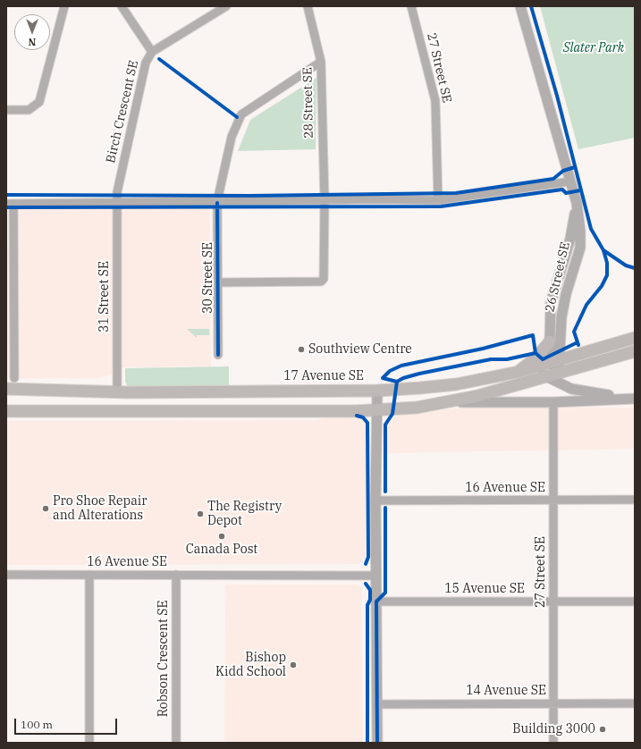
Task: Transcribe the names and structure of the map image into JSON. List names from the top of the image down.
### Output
{
  "streets": {
    "main road": ["17 Avenue SE"],
    "street": [
      "27 Street SE",
      "28 Street SE",
      "Birch Crescent SE",
      "26 Street SE",
      "30 Street SE",
      "31 Street SE",
      "16 Avenue SE",
      "15 Avenue SE",
      "Robson Crescent SE",
      "14 Avenue SE"
    ]
  },
  "crossings": [
    ["27 Street SE", "16 Avenue SE"],
    ["27 Street SE", "15 Avenue SE"],
    ["27 Street SE", "14 Avenue SE"],
    ["28 Street SE", "30 Street SE"],
    ["Birch Crescent SE", "31 Street SE"],
    ["26 Street SE", "17 Avenue SE"],
    ["31 Street SE", "17 Avenue SE"],
    ["16 Avenue SE", "Robson Crescent SE"]
  ],
  "parks": ["Slater Park"],
  "places": [
    "Southview Centre",
    "Pro Shoe Repair and Alterations",
    "The Registry Depot",
    "Canada Post",
    "Bishop Kidd School",
    "Building 3000"
  ],
  "scale_bar": "100 m",
  "north": "bottom"
}
